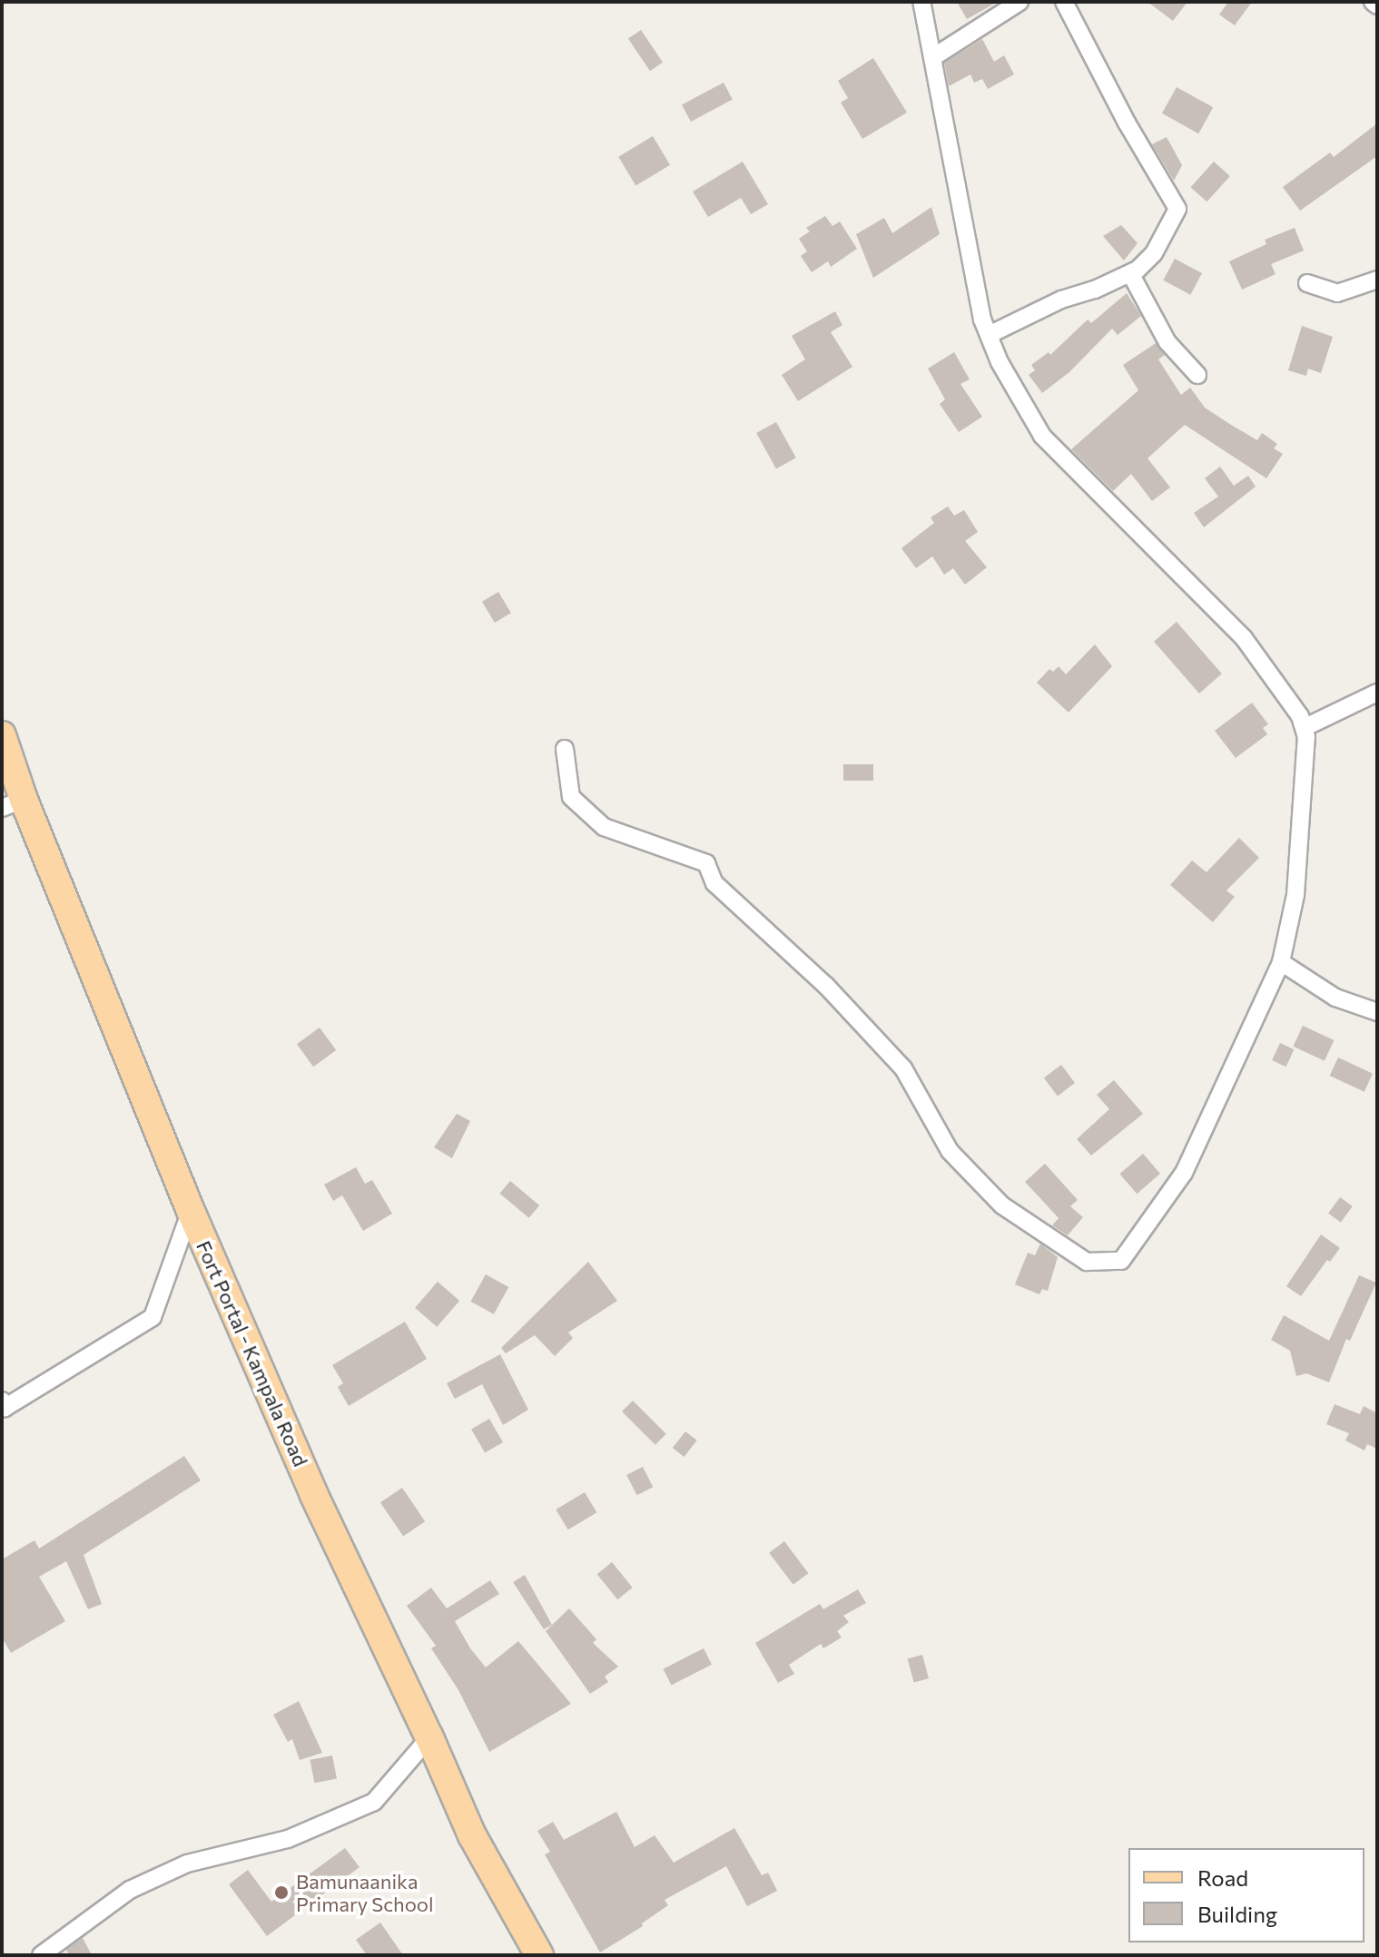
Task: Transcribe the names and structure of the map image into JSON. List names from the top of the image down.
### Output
{
  "streets": {
    "main road": ["Fort Portal - Kampala Road"]
  },
  "places": ["Bamunaanika Primary School"],
  "legend": ["Road", "Building"]
}
